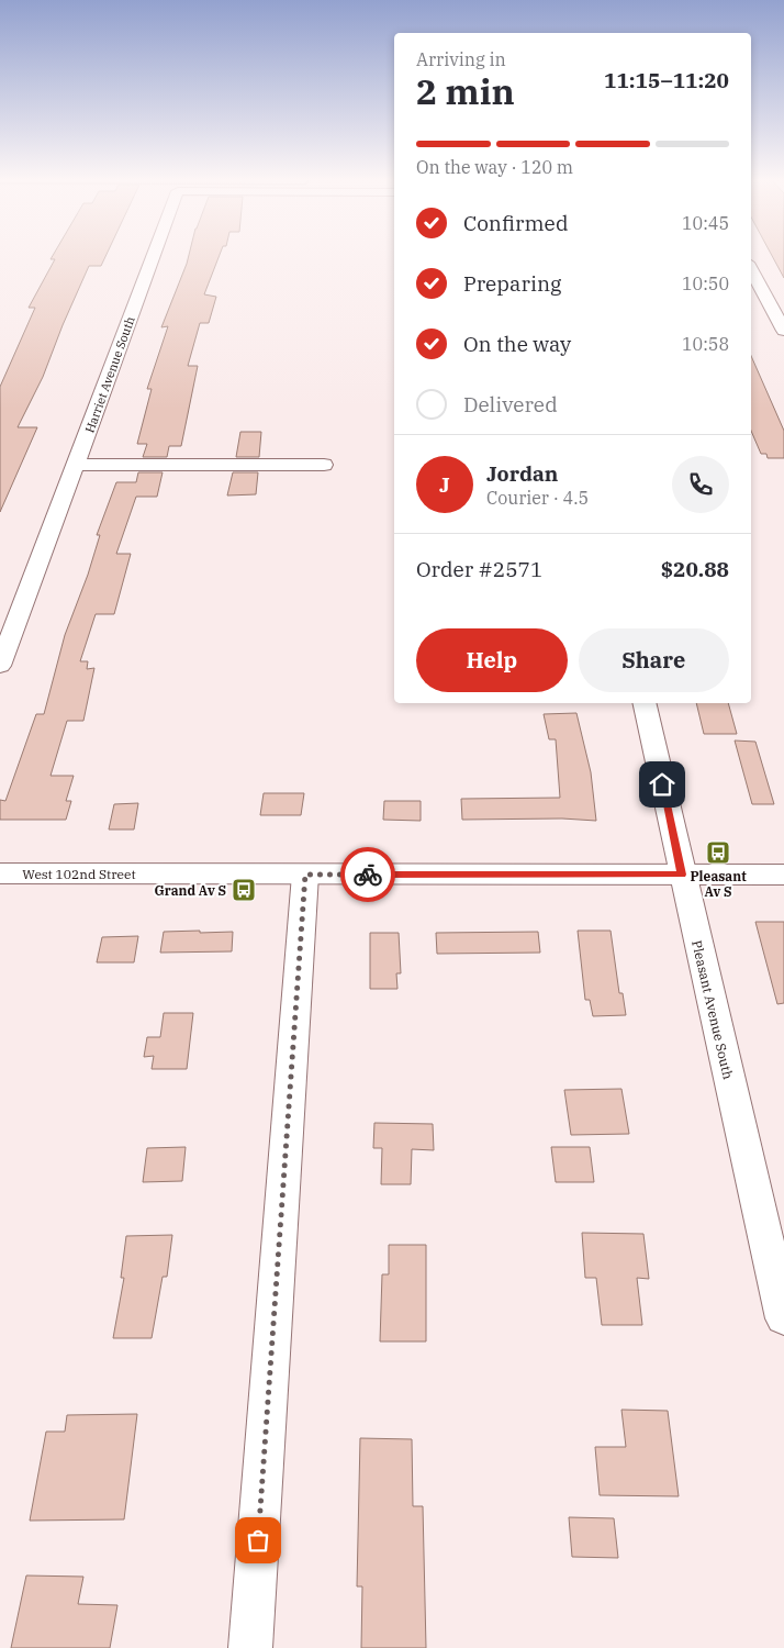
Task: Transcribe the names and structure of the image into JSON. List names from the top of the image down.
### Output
{
  "streets": {
    "street": ["Harriet Avenue South", "West 102nd Street", "Pleasant Avenue South"]
  },
  "crossings": [
    ["West 102nd Street", "Pleasant Avenue South"]
  ],
  "places": {
    "bus stop": ["Pleasant Av S", "Grand Av S"]
  },
  "page": {
    "heading": ["2 min", "Arriving in", "11:15–11:20"],
    "panel": [
      "Jordan",
      "Courier · 4.5",
      "Order #2571",
      "$20.88"
    ],
    "bar": "On the way · 120 m",
    "list": [
      ["Confirmed", "10:45"],
      ["Preparing", "10:50"],
      ["On the way", "10:58"],
      "Delivered"
    ],
    "round": "J",
    "buttons": ["Help", "Share"]
  }
}
